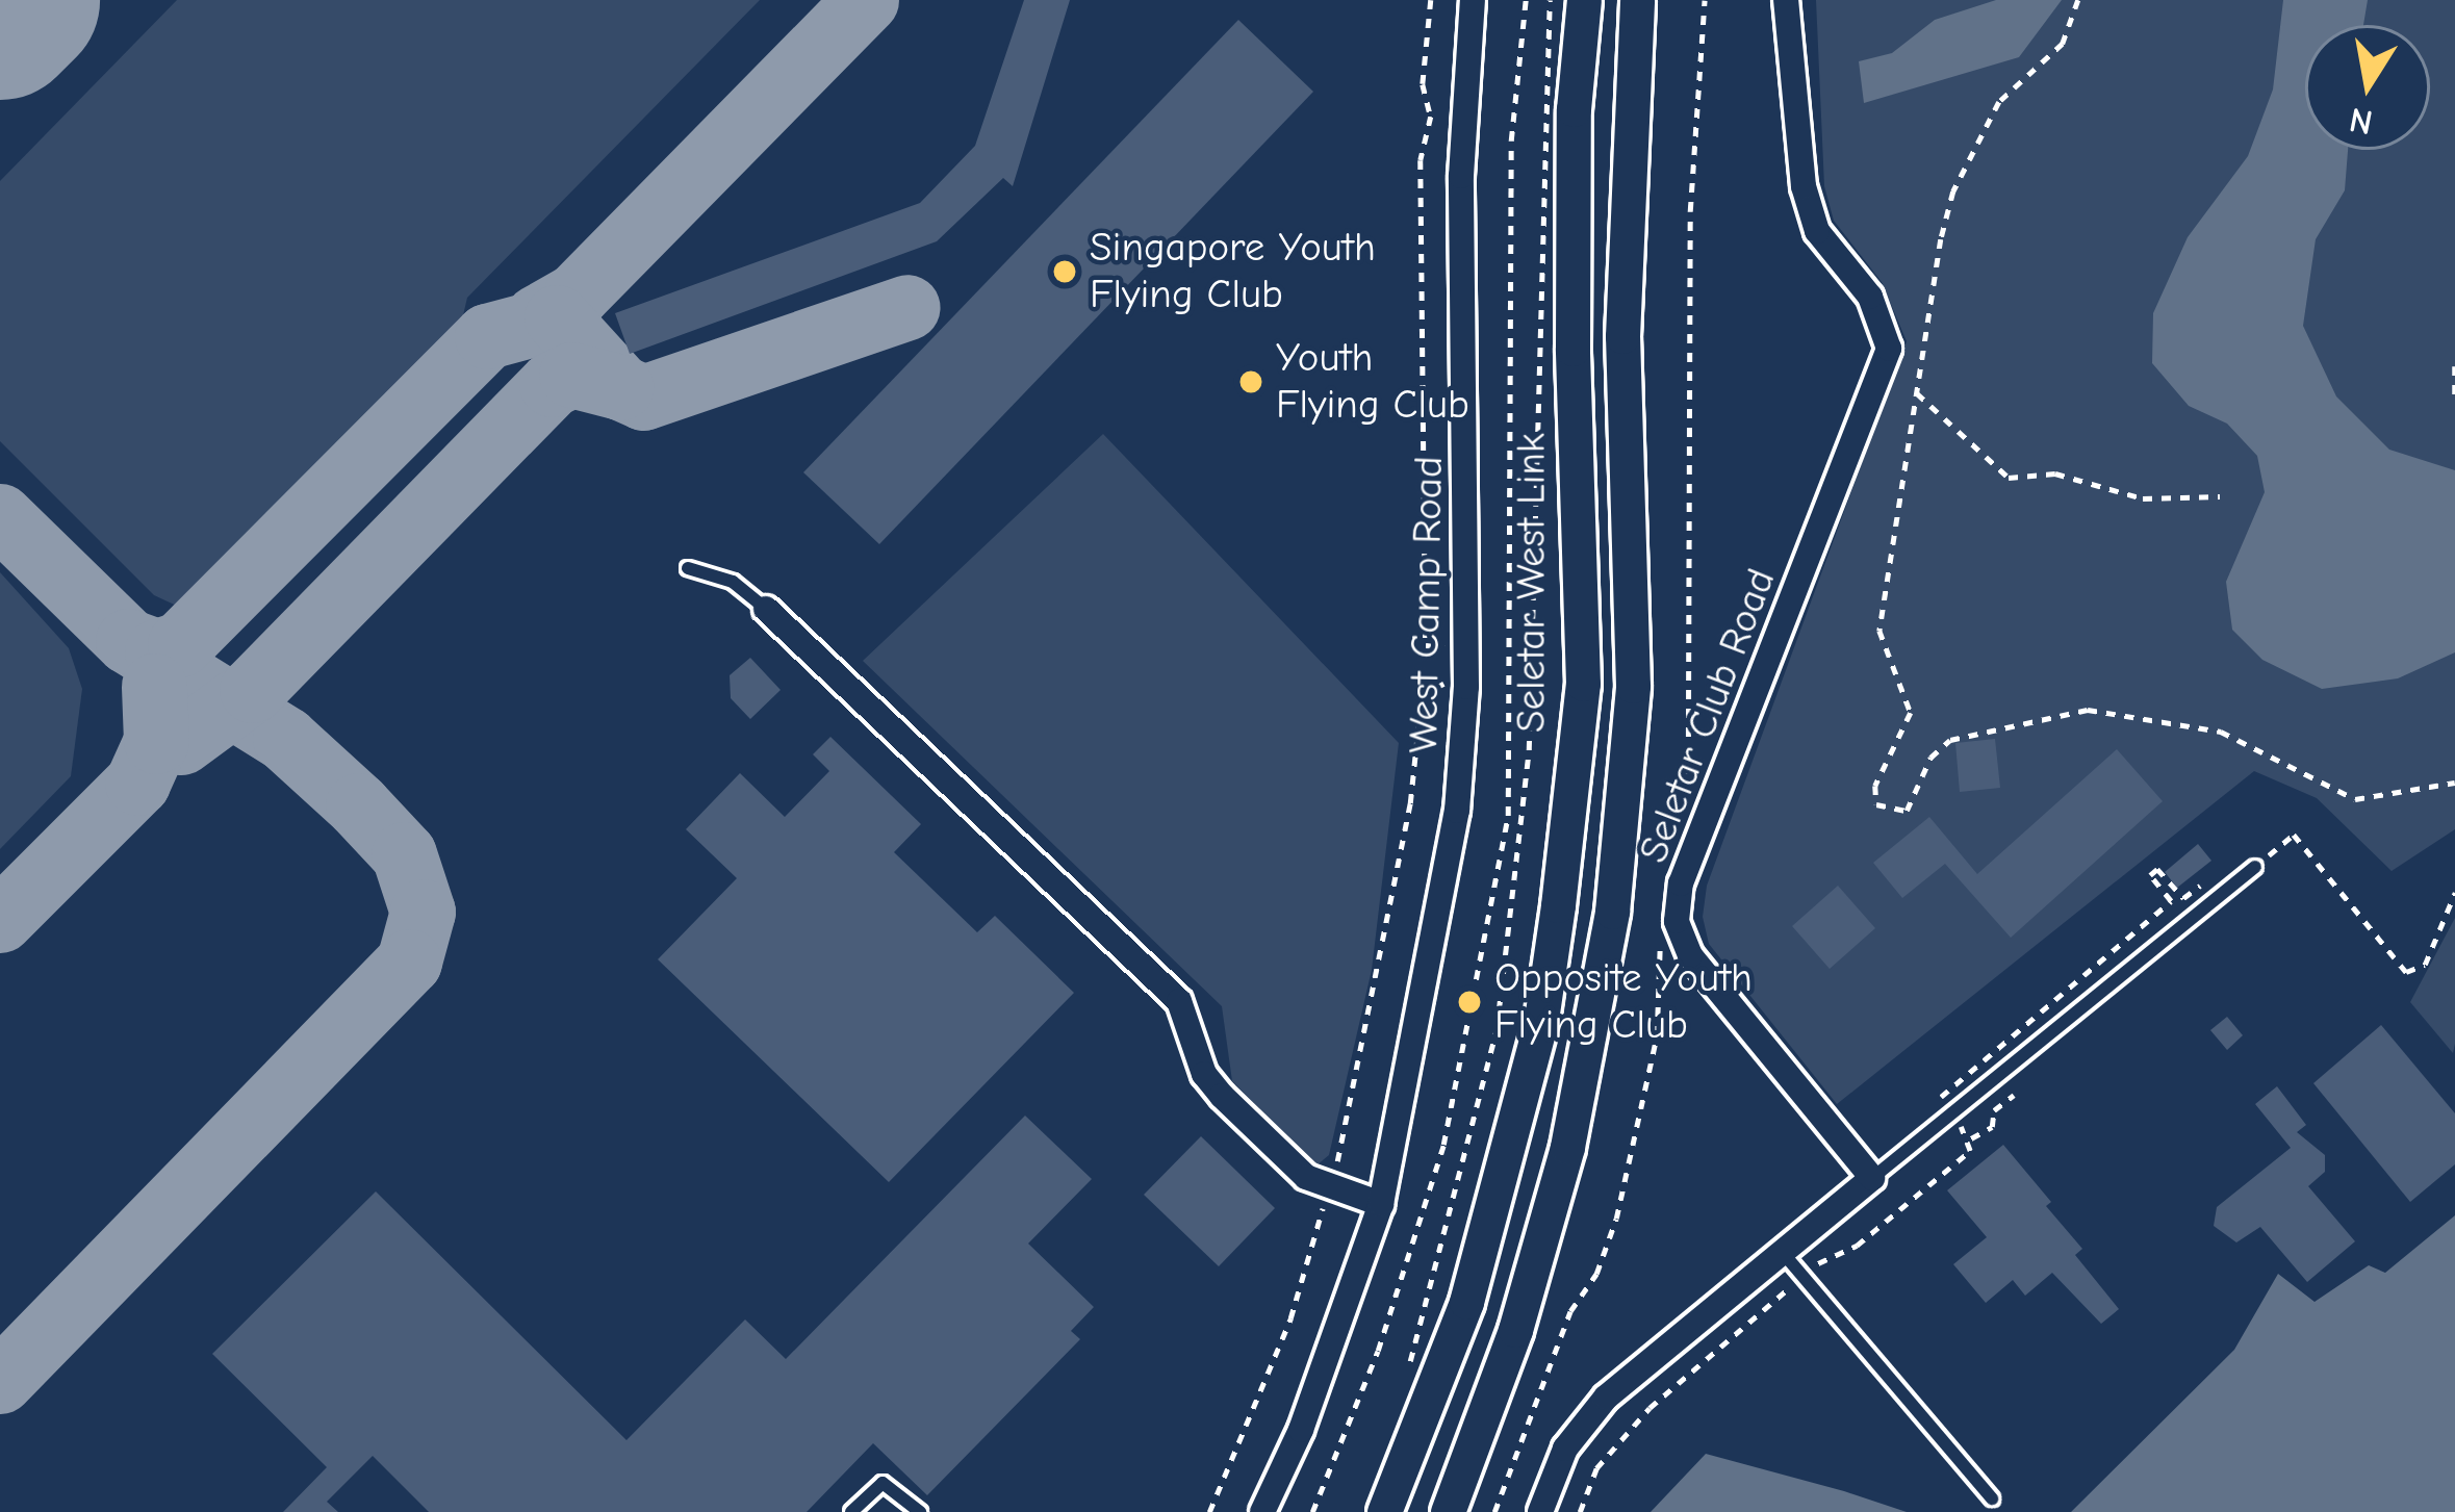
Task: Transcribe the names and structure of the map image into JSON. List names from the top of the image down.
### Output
{
  "streets": {
    "main road": ["Seletar West Link"],
    "street": ["West Camp Road", "Seletar Club Road"]
  },
  "places": ["Singapore Youth Flying Club", "Youth Flying Club", "Opposite Youth Flying Club"],
  "north": "bottom"
}
